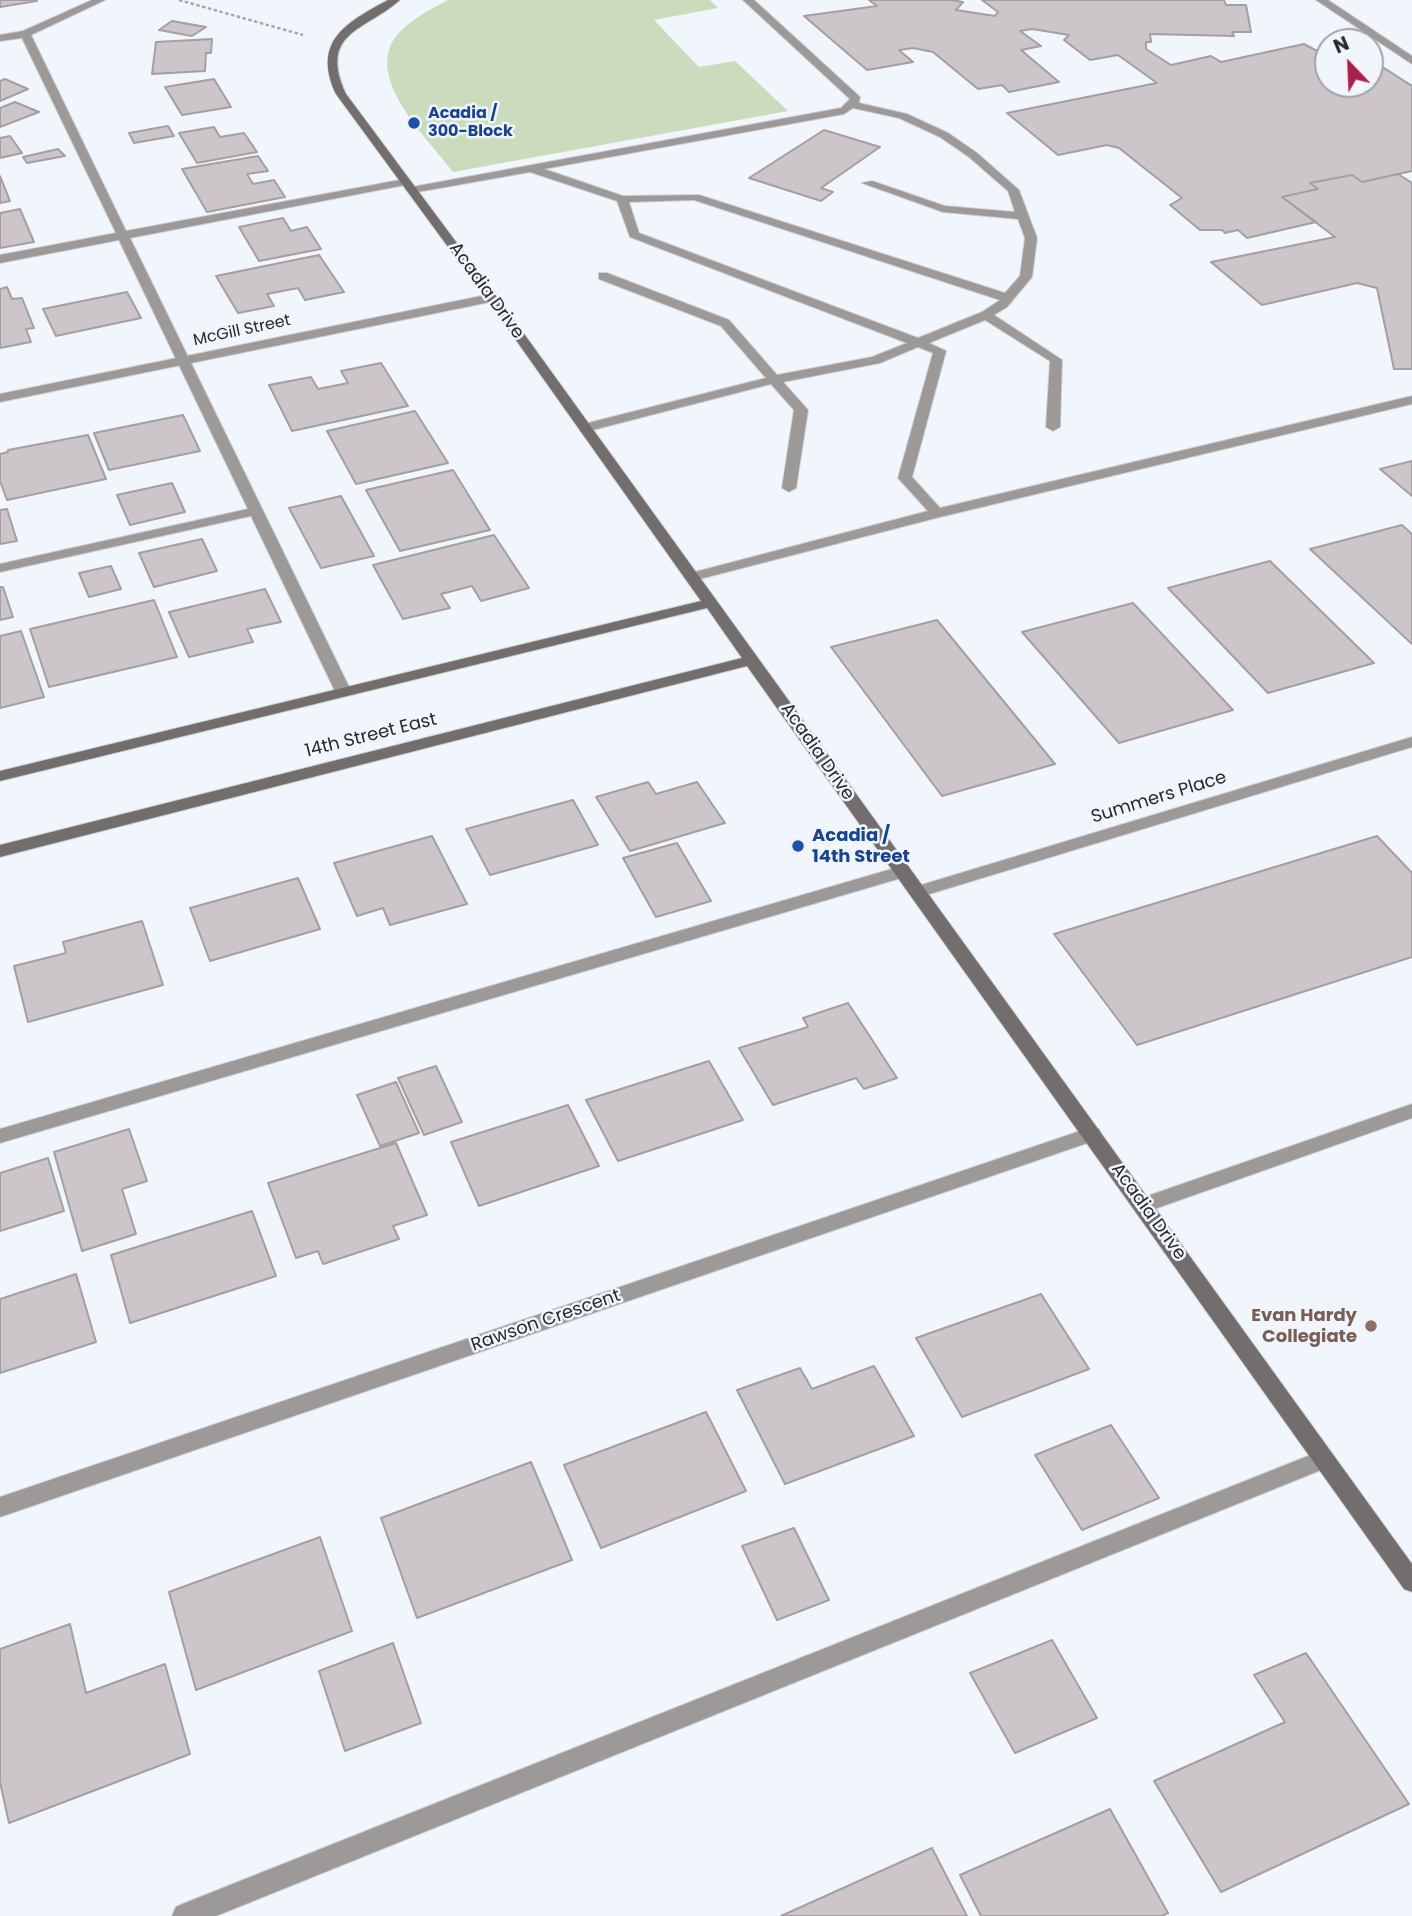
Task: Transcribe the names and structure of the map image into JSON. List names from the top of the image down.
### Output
{
  "streets": {
    "street": [
      "Acadia Drive",
      "McGill Street",
      "14th Street East",
      "Summers Place",
      "Rawson Crescent"
    ]
  },
  "crossings": [
    ["Acadia Drive", "McGill Street"],
    ["Acadia Drive", "14th Street East"],
    ["Acadia Drive", "Summers Place"],
    ["Acadia Drive", "Rawson Crescent"]
  ],
  "places": ["Acadia / 300-Block", "Acadia / 14th Street", "Evan Hardy Collegiate"],
  "north": "top left"
}
